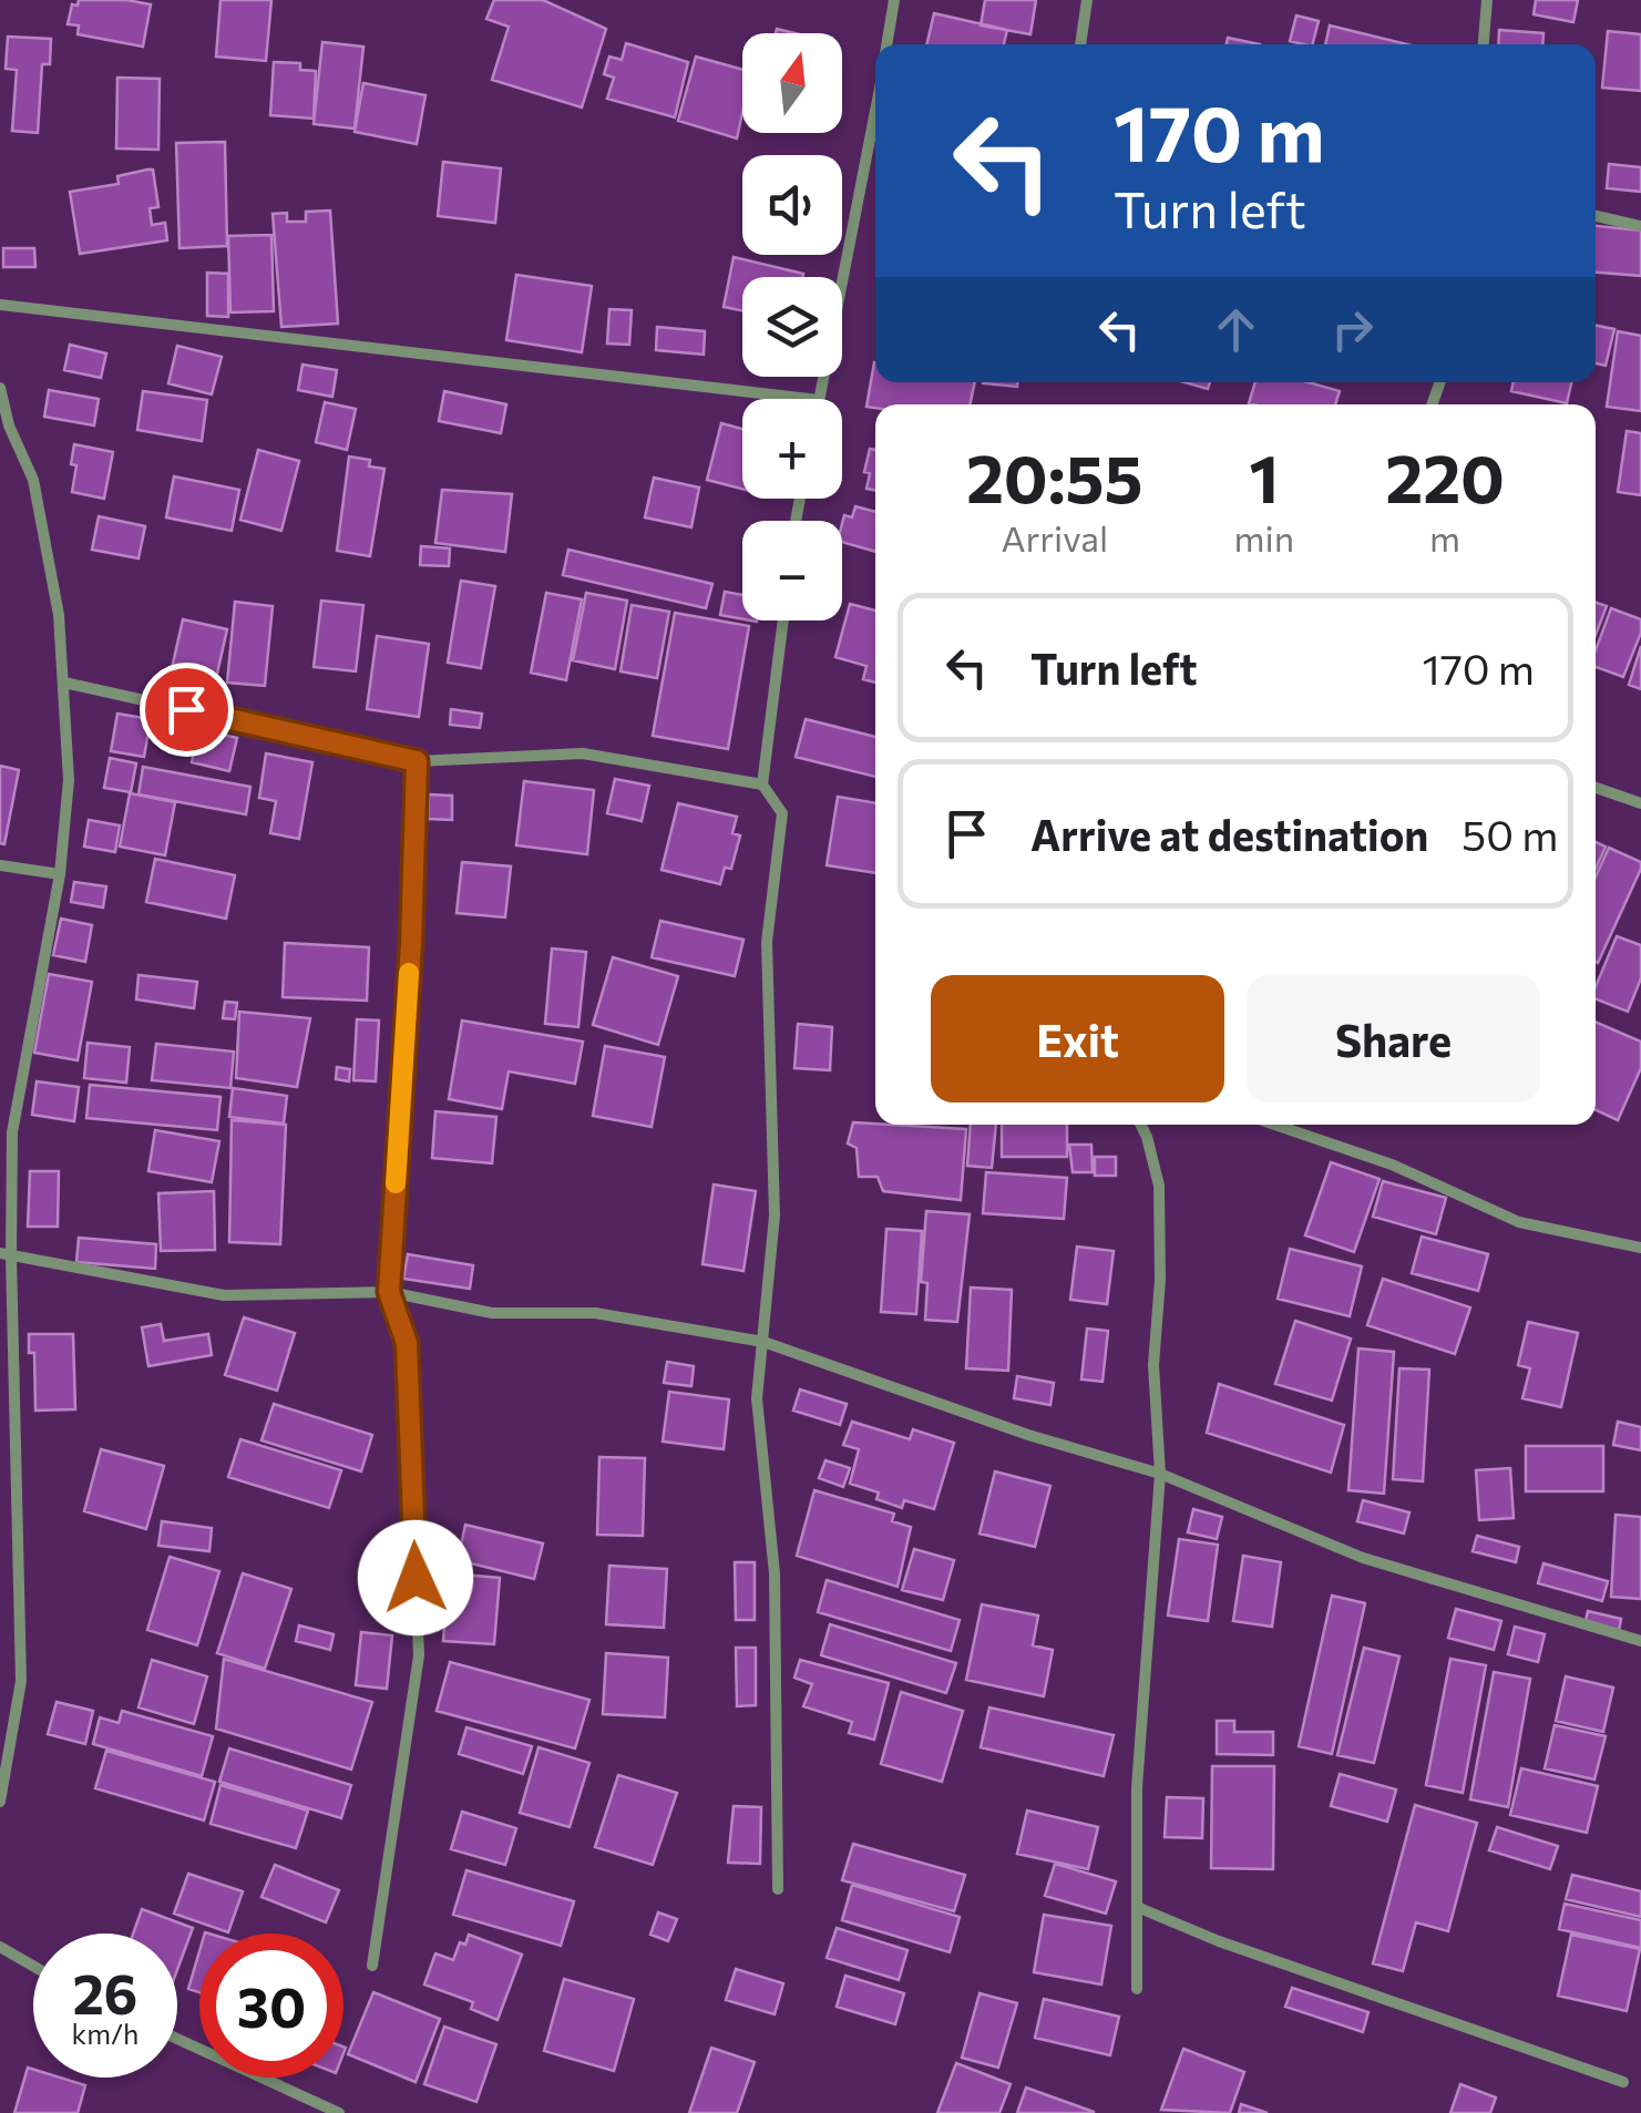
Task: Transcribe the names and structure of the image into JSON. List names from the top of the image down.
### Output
{
  "north": "top",
  "page": {
    "map_buttons": ["+", "−"],
    "turn": ["170 m", "Turn left"],
    "eta": [
      "20:55",
      "Arrival",
      "1",
      "min",
      "220",
      "m"
    ],
    "list": [
      {
        "name": "Turn left",
        "value": "170 m"
      },
      {
        "name": "Arrive at destination",
        "value": "50 m"
      }
    ],
    "buttons": ["Exit", "Share"],
    "speed": "26 km/h",
    "limit": "30"
  }
}
